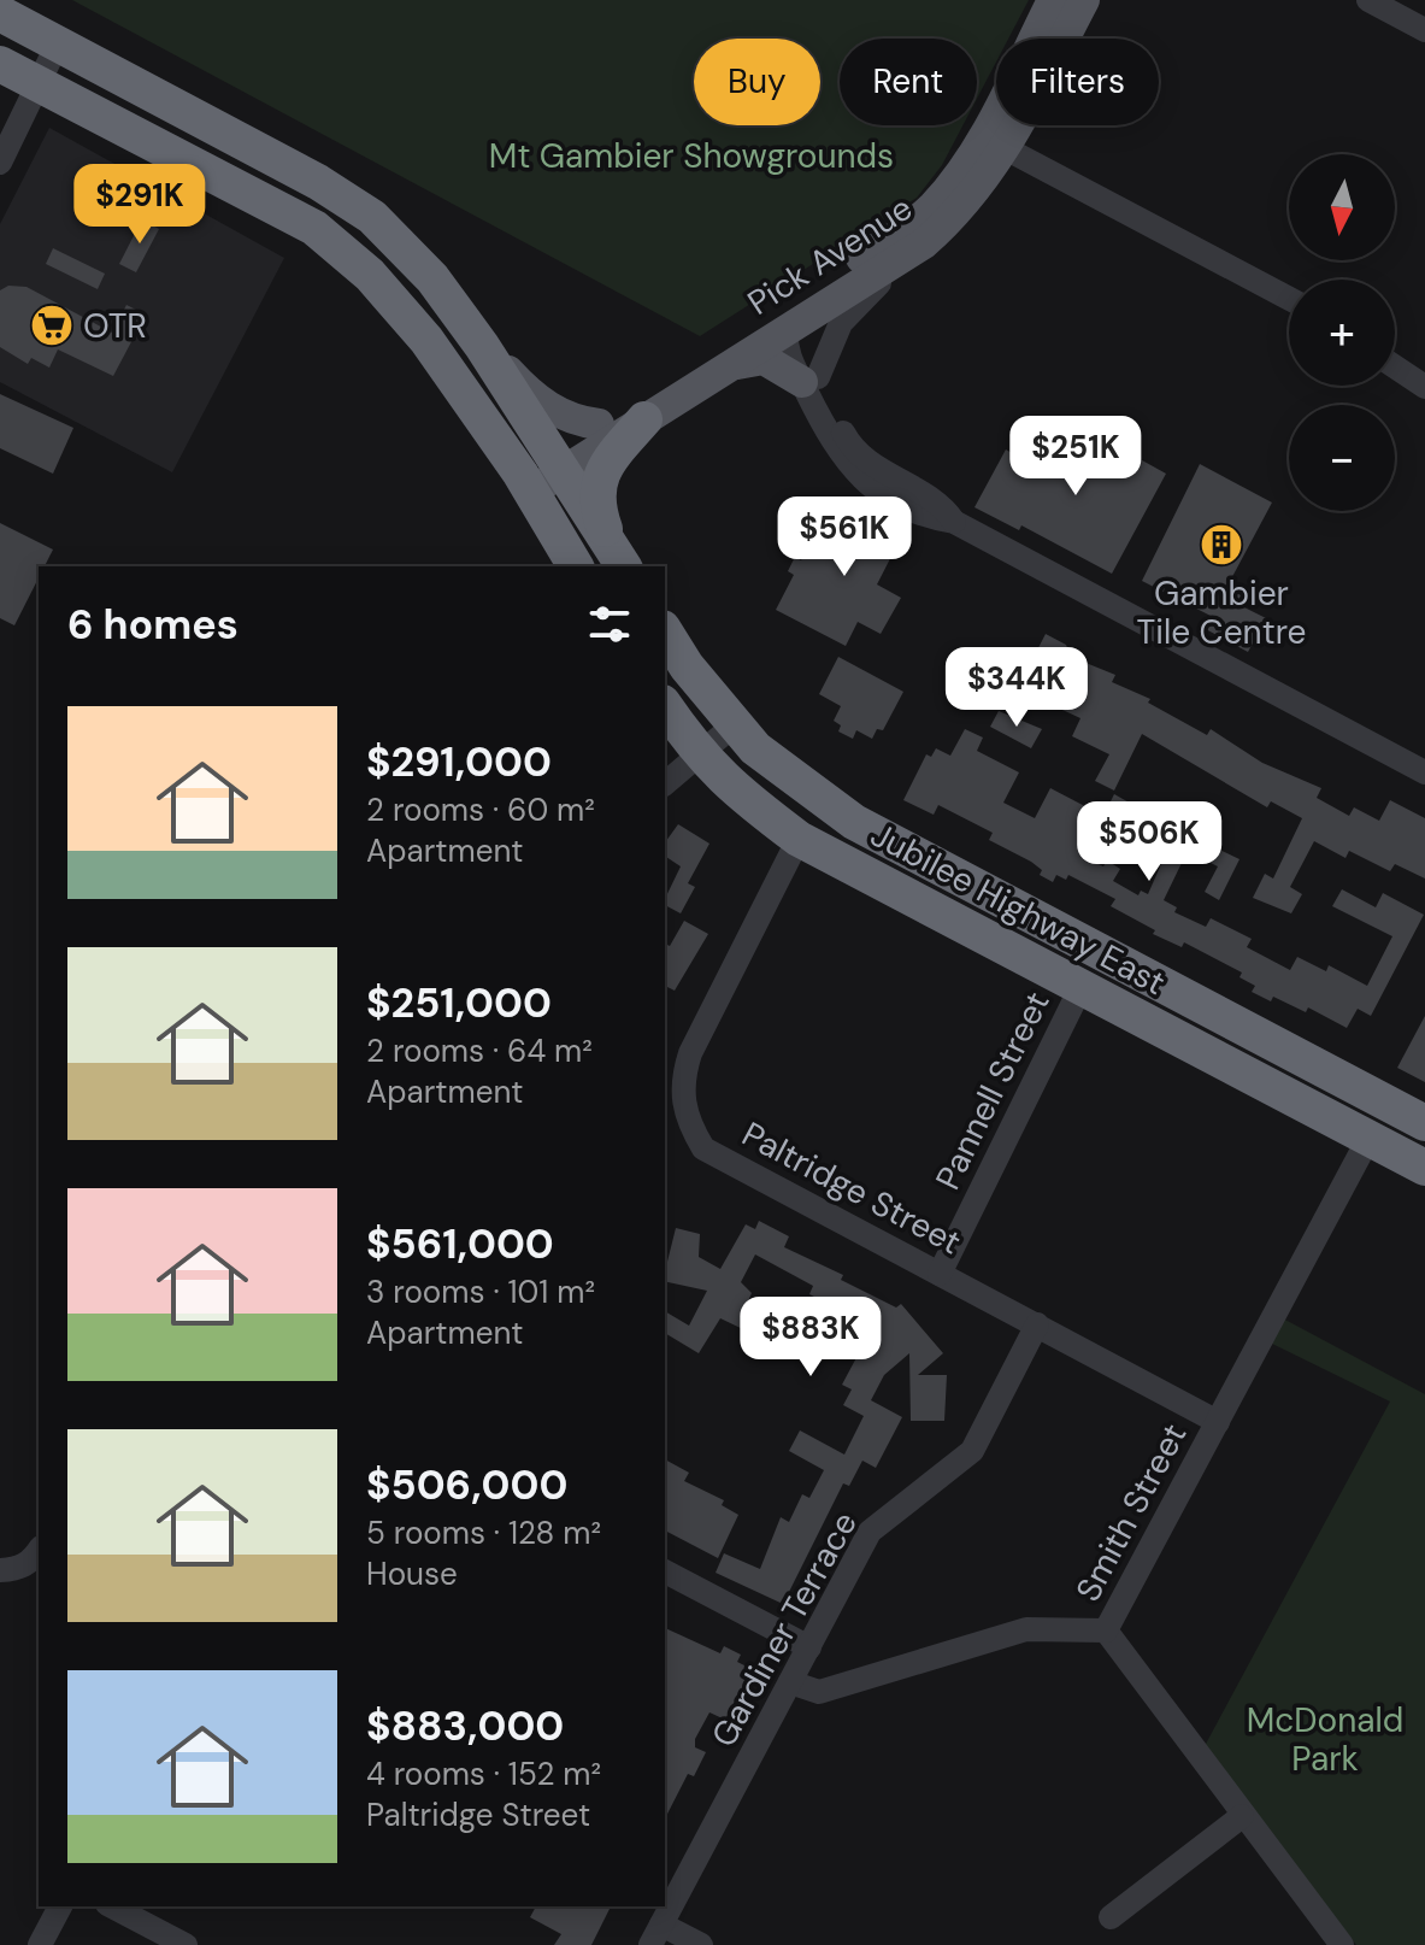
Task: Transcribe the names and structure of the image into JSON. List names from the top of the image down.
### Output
{
  "streets": {
    "highway": ["Jubilee Highway East"],
    "main road": ["Pick Avenue"],
    "street": [
      "Pannell Street",
      "Paltridge Street",
      "Smith Street",
      "Gardiner Terrace"
    ]
  },
  "crossings": [
    ["Jubilee Highway East", "Pannell Street"],
    ["Jubilee Highway East", "Paltridge Street"],
    ["Jubilee Highway East", "Smith Street"],
    ["Pannell Street", "Paltridge Street"],
    ["Paltridge Street", "Smith Street"],
    ["Paltridge Street", "Gardiner Terrace"],
    ["Smith Street", "Gardiner Terrace"]
  ],
  "parks": ["Mt Gambier Showgrounds", "McDonald Park"],
  "places": {
    "supermarket": ["OTR"],
    "building": ["Gambier Tile Centre"]
  },
  "north": "bottom",
  "page": {
    "chip": ["Buy", "Rent", "Filters"],
    "map_buttons": ["+", "−"],
    "price": [
      "$291K",
      "$251K",
      "$561K",
      "$344K",
      "$506K",
      "$883K"
    ],
    "heading": "6 homes",
    "list": [
      {
        "name": "$291,000",
        "note": "2 rooms · 60 m² · Apartment"
      },
      {
        "name": "$251,000",
        "note": "2 rooms · 64 m² · Apartment"
      },
      {
        "name": "$561,000",
        "note": "3 rooms · 101 m² · Apartment"
      },
      {
        "name": "$506,000",
        "note": "5 rooms · 128 m² · House"
      },
      {
        "name": "$883,000",
        "note": "4 rooms · 152 m² · Paltridge Street"
      }
    ]
  }
}
